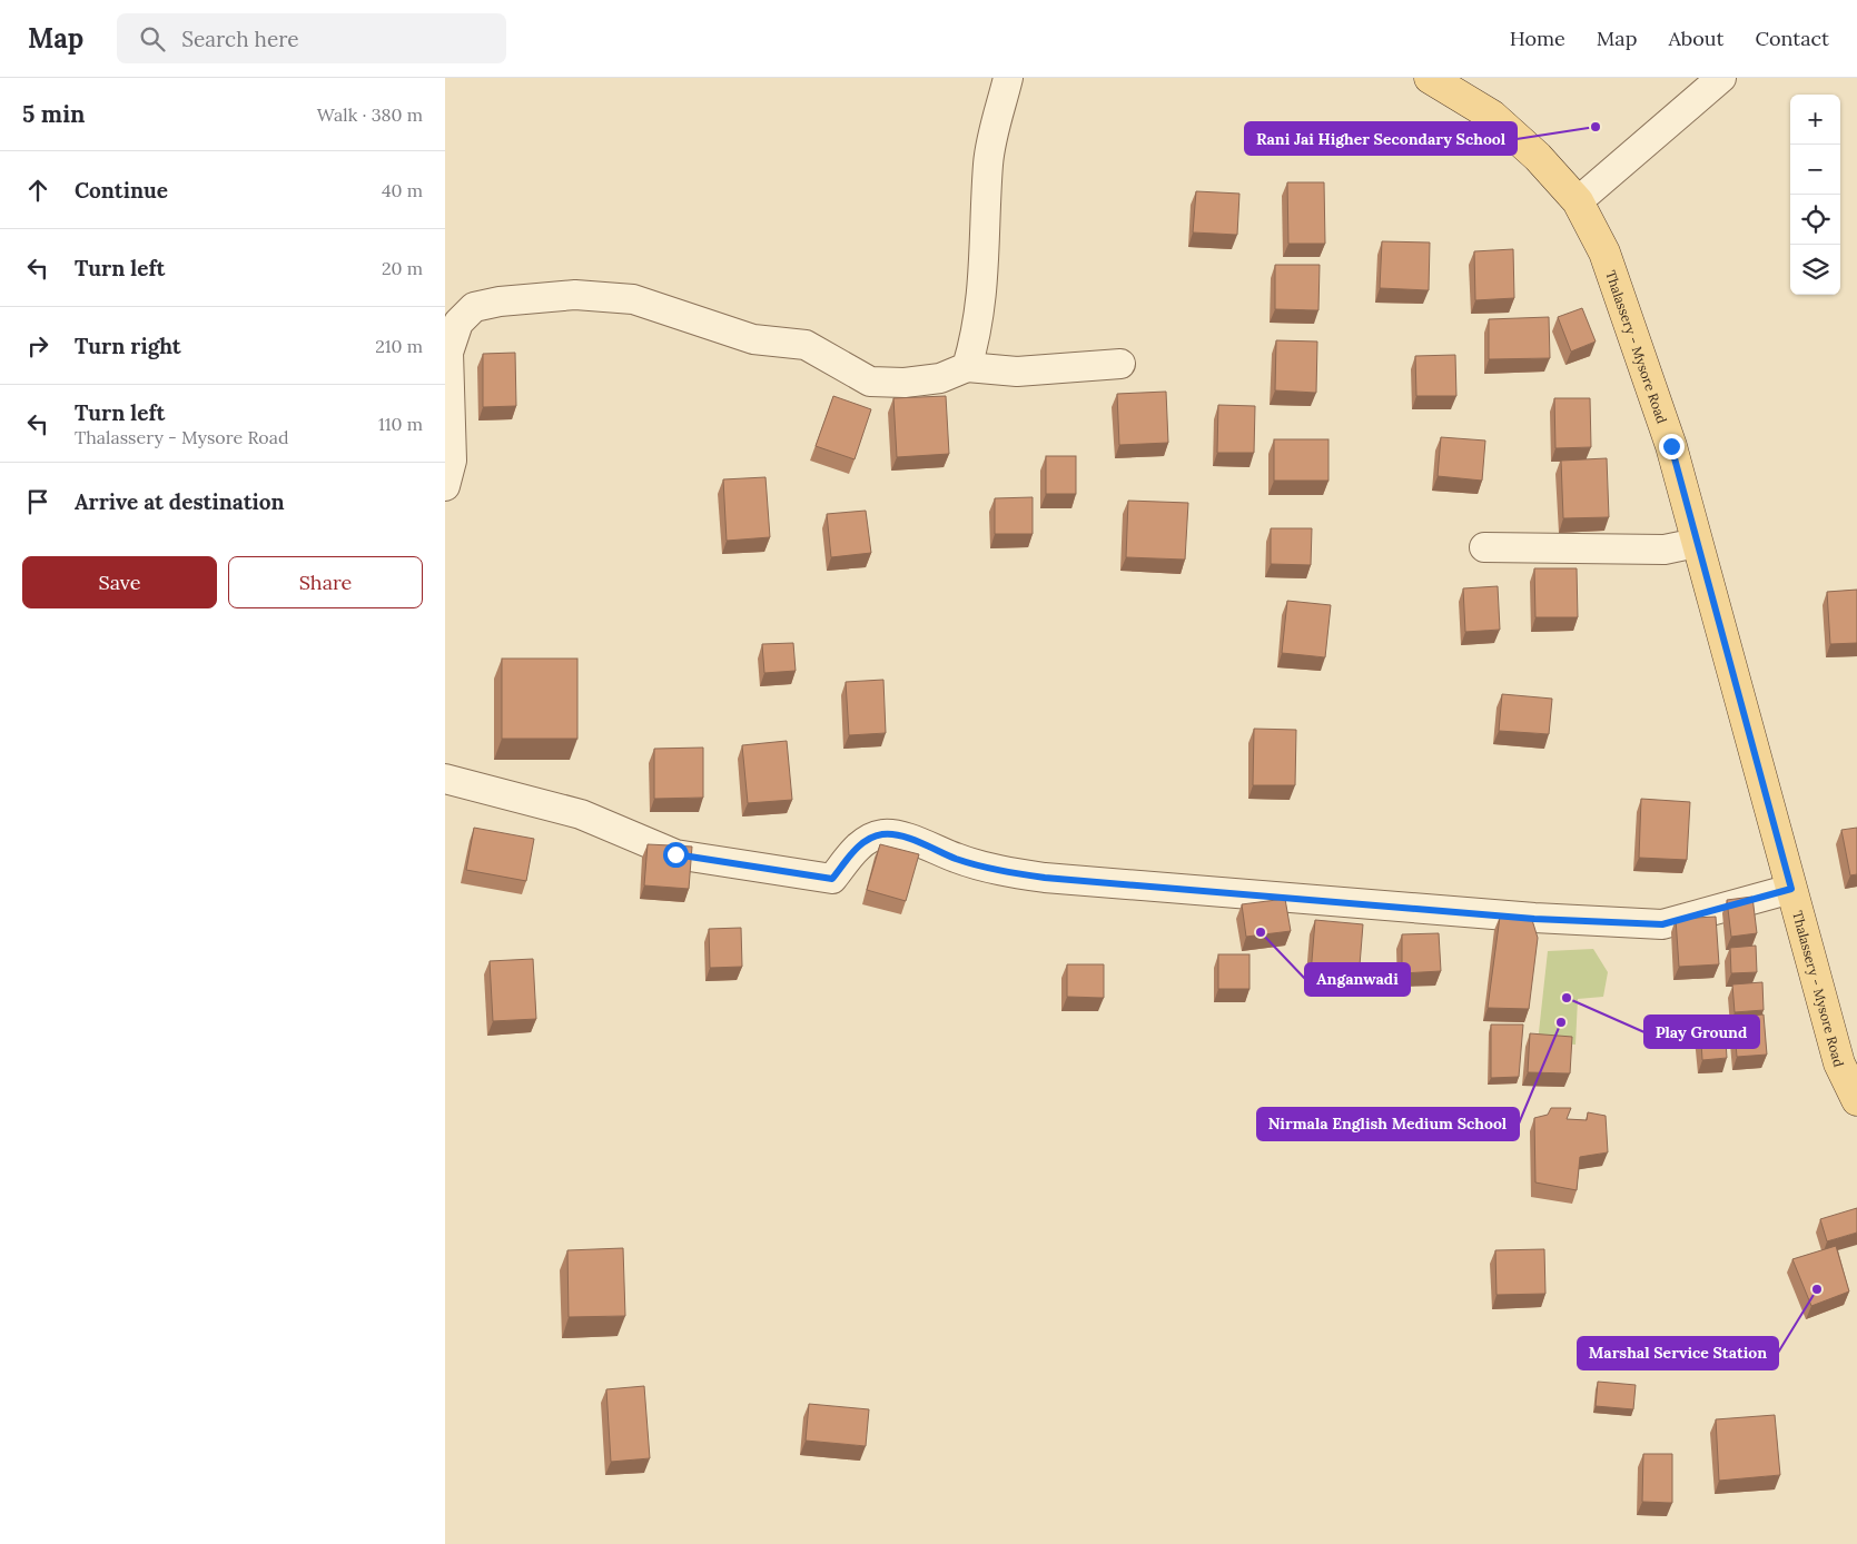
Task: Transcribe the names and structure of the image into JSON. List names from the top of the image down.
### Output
{
  "streets": {
    "main road": ["Thalassery - Mysore Road"]
  },
  "places": [
    "Rani Jai Higher Secondary School",
    "Anganwadi",
    "Play Ground",
    "Nirmala English Medium School",
    "Marshal Service Station"
  ],
  "page": {
    "header": "Map",
    "search": "Search here",
    "nav": [
      "Home",
      "Map",
      "About",
      "Contact"
    ],
    "heading": ["5 min", "Walk · 380 m"],
    "map_buttons": ["+", "−"],
    "list": [
      ["Continue", "40 m"],
      ["Turn left", "20 m"],
      ["Turn right", "210 m"],
      ["Turn left", "Thalassery - Mysore Road", "110 m"],
      "Arrive at destination"
    ],
    "buttons": ["Save", "Share"]
  }
}
